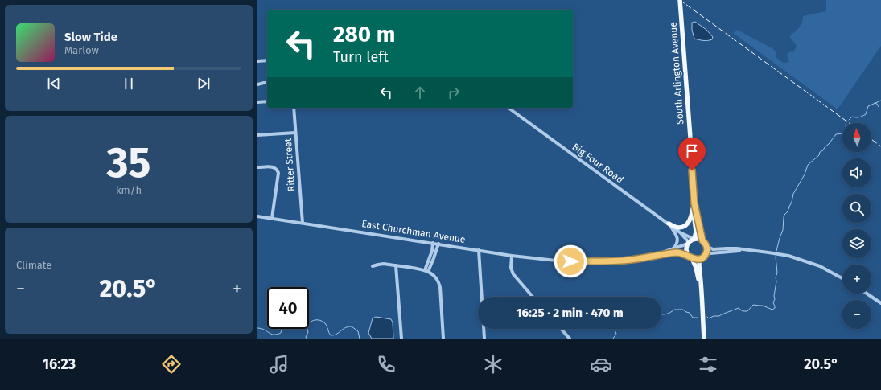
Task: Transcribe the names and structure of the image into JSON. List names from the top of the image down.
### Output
{
  "streets": {
    "main road": ["South Arlington Avenue"],
    "street": ["Big Four Road", "Ritter Street", "East Churchman Avenue"]
  },
  "crossings": [
    ["South Arlington Avenue", "Big Four Road"],
    ["Ritter Street", "East Churchman Avenue"]
  ],
  "north": "top",
  "page": {
    "turn": ["280 m", "Turn left"],
    "song": ["Slow Tide", "Marlow"],
    "tile": [
      ["35", "km/h"],
      "Climate"
    ],
    "map_buttons": ["+", "−"],
    "heat": ["−", "20.5°", "+"],
    "limit": "40",
    "trip": "16:25 · 2 min · 470 m",
    "tabs": ["16:23", "20.5°"]
  }
}
